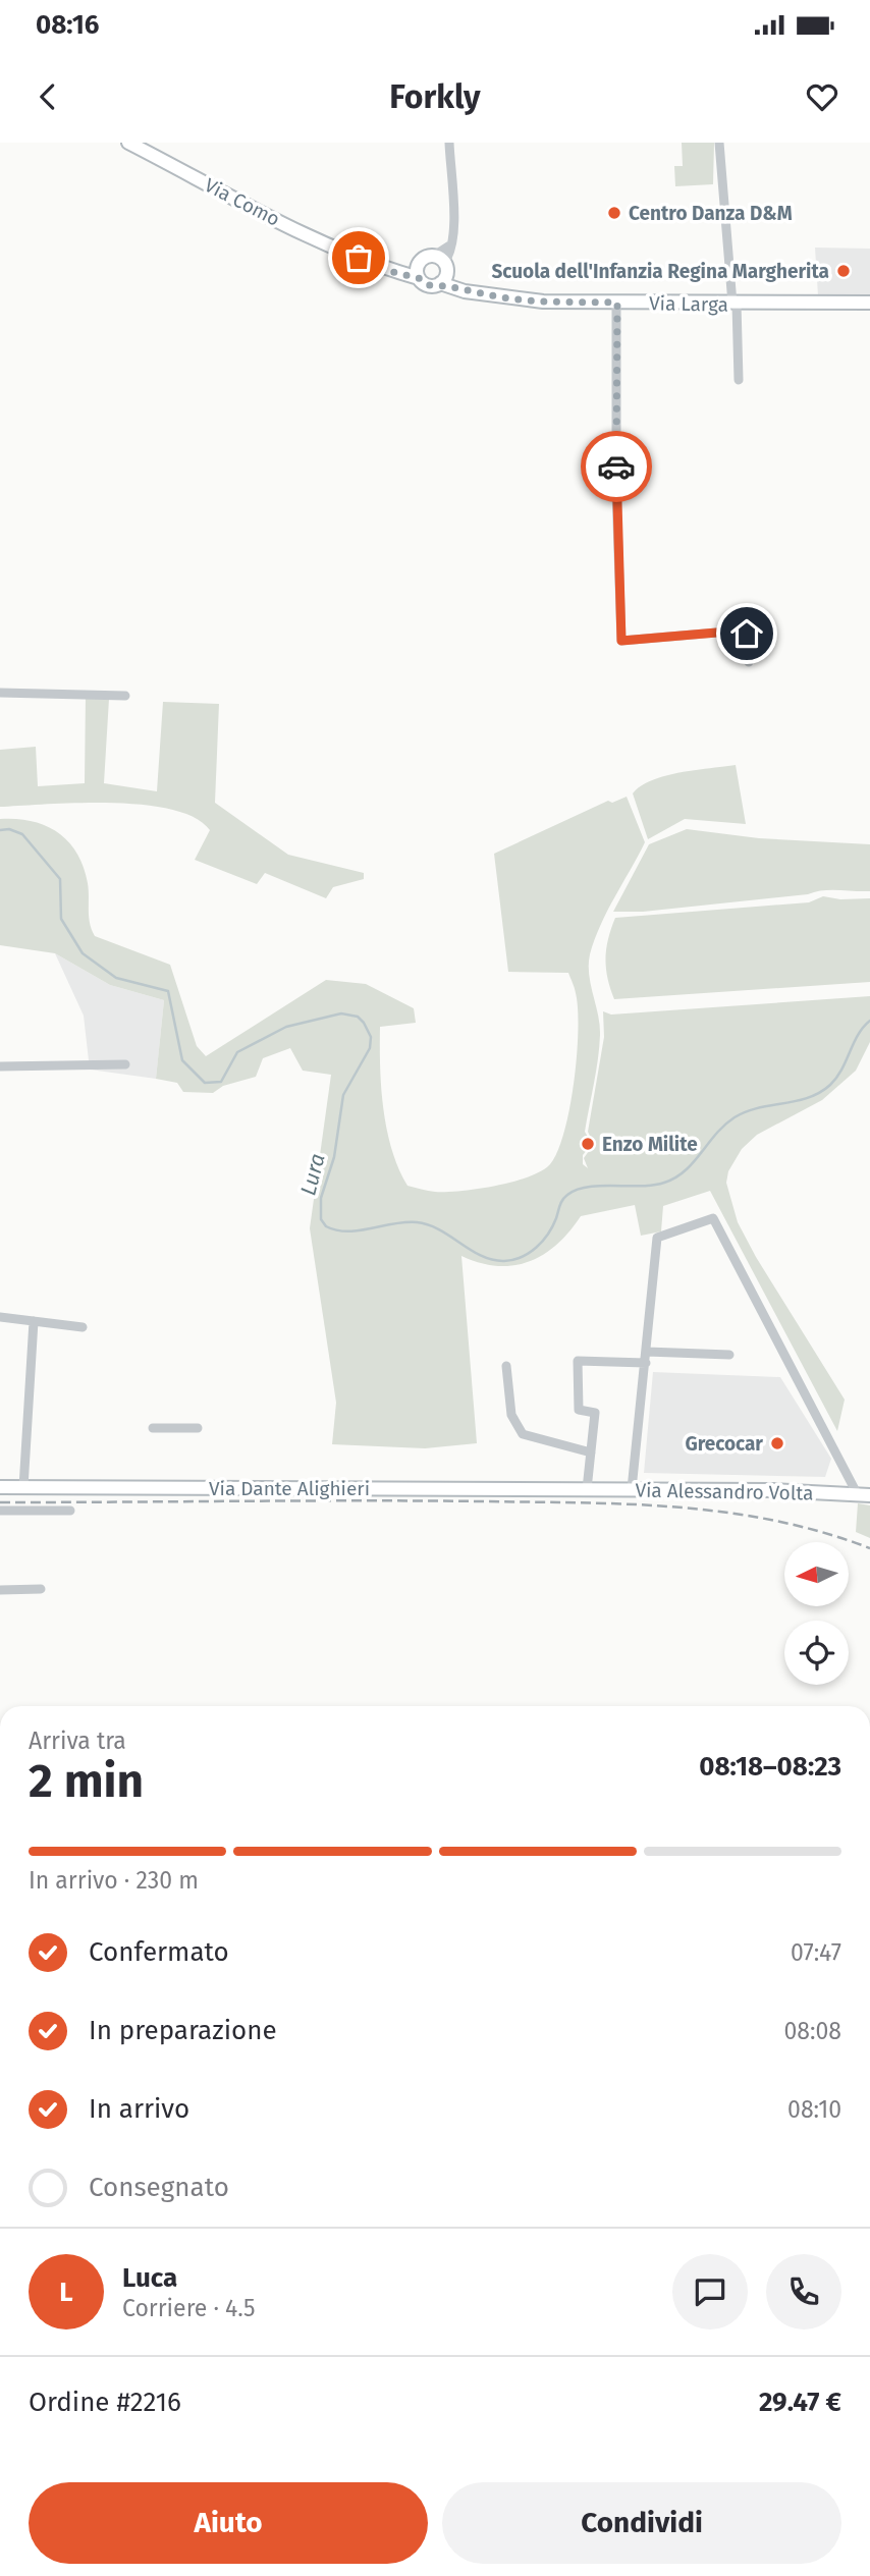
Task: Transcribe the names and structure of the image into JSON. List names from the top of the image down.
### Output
{
  "streets": {
    "street": [
      "Via Como",
      "Via Larga",
      "Via Dante Alighieri",
      "Via Alessandro Volta"
    ]
  },
  "crossings": [
    ["Via Como", "Via Larga"],
    ["Via Dante Alighieri", "Via Alessandro Volta"]
  ],
  "water": ["Lura"],
  "places": [
    "Centro Danza D&M",
    "Scuola dell'Infanzia Regina Margherita",
    "Enzo Milite",
    "Grecocar"
  ],
  "north": "left",
  "page": {
    "status": "08:16",
    "header": "Forkly",
    "heading": ["2 min", "Arriva tra", "08:18–08:23"],
    "panel": [
      "Luca",
      "Corriere · 4.5",
      "Ordine #2216",
      "29.47 €"
    ],
    "bar": "In arrivo · 230 m",
    "list": [
      ["Confermato", "07:47"],
      ["In preparazione", "08:08"],
      ["In arrivo", "08:10"],
      "Consegnato"
    ],
    "round": "L",
    "buttons": ["Aiuto", "Condividi"]
  }
}
